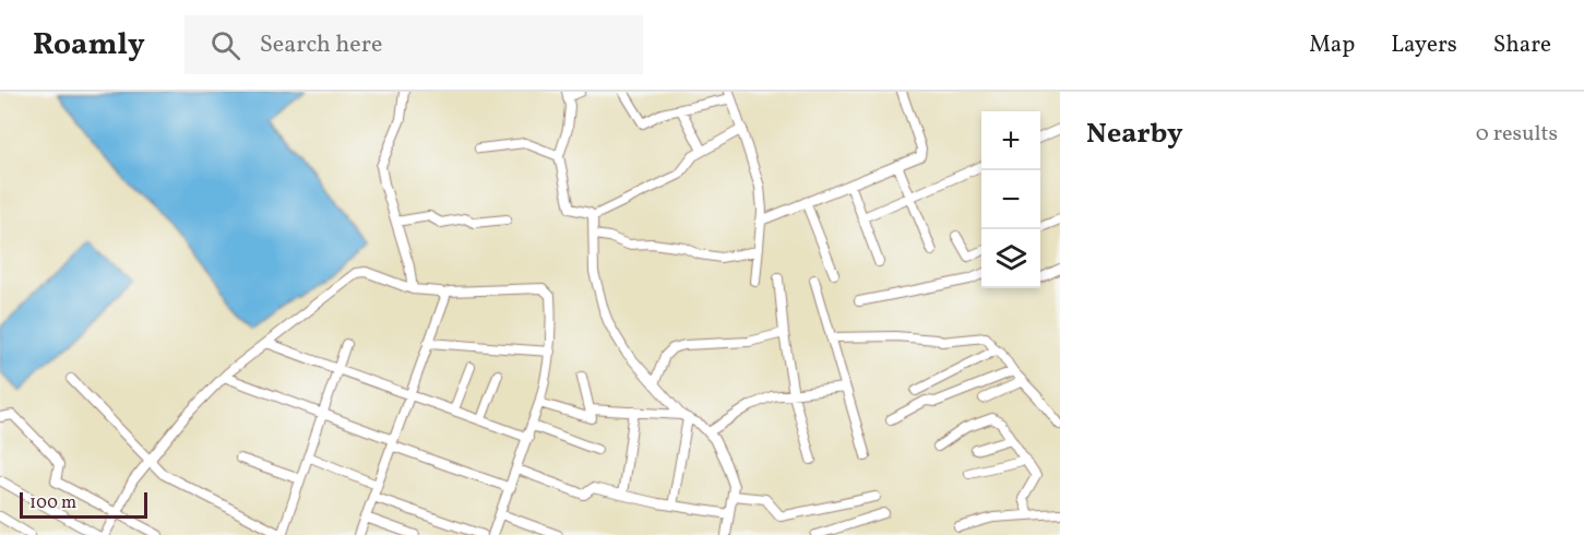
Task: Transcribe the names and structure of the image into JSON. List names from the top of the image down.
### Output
{
  "scale_bar": "100 m",
  "page": {
    "header": "Roamly",
    "search": "Search here",
    "nav": ["Map", "Layers", "Share"],
    "heading": ["Nearby", "0 results"],
    "map_buttons": ["+", "−"],
    "scale": "100 m"
  }
}
